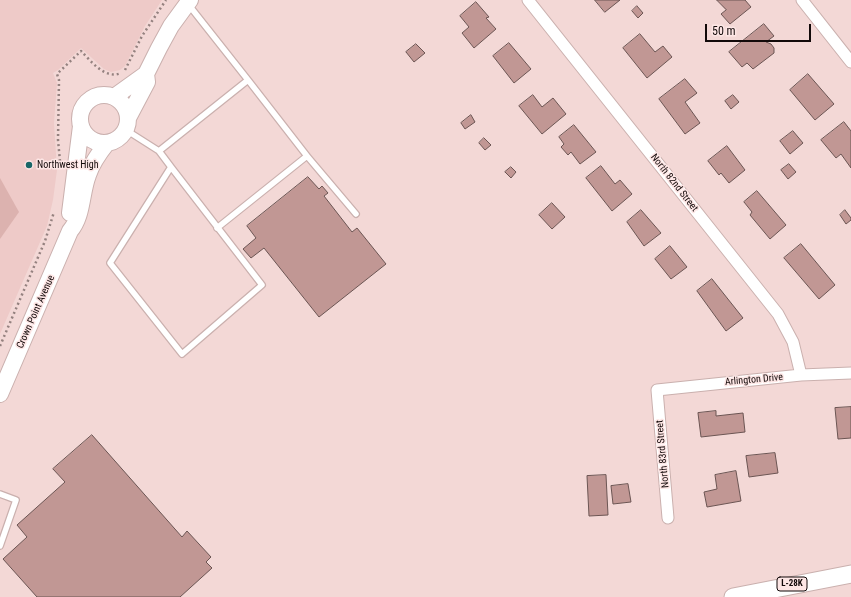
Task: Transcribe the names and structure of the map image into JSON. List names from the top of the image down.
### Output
{
  "streets": {
    "main road": ["Crown Point Avenue", "L-28K"],
    "street": ["North 82nd Street", "Arlington Drive", "North 83rd Street"]
  },
  "crossings": [
    ["North 82nd Street", "Arlington Drive"],
    ["Arlington Drive", "North 83rd Street"]
  ],
  "places": ["Northwest High"],
  "scale_bar": "50 m"
}
